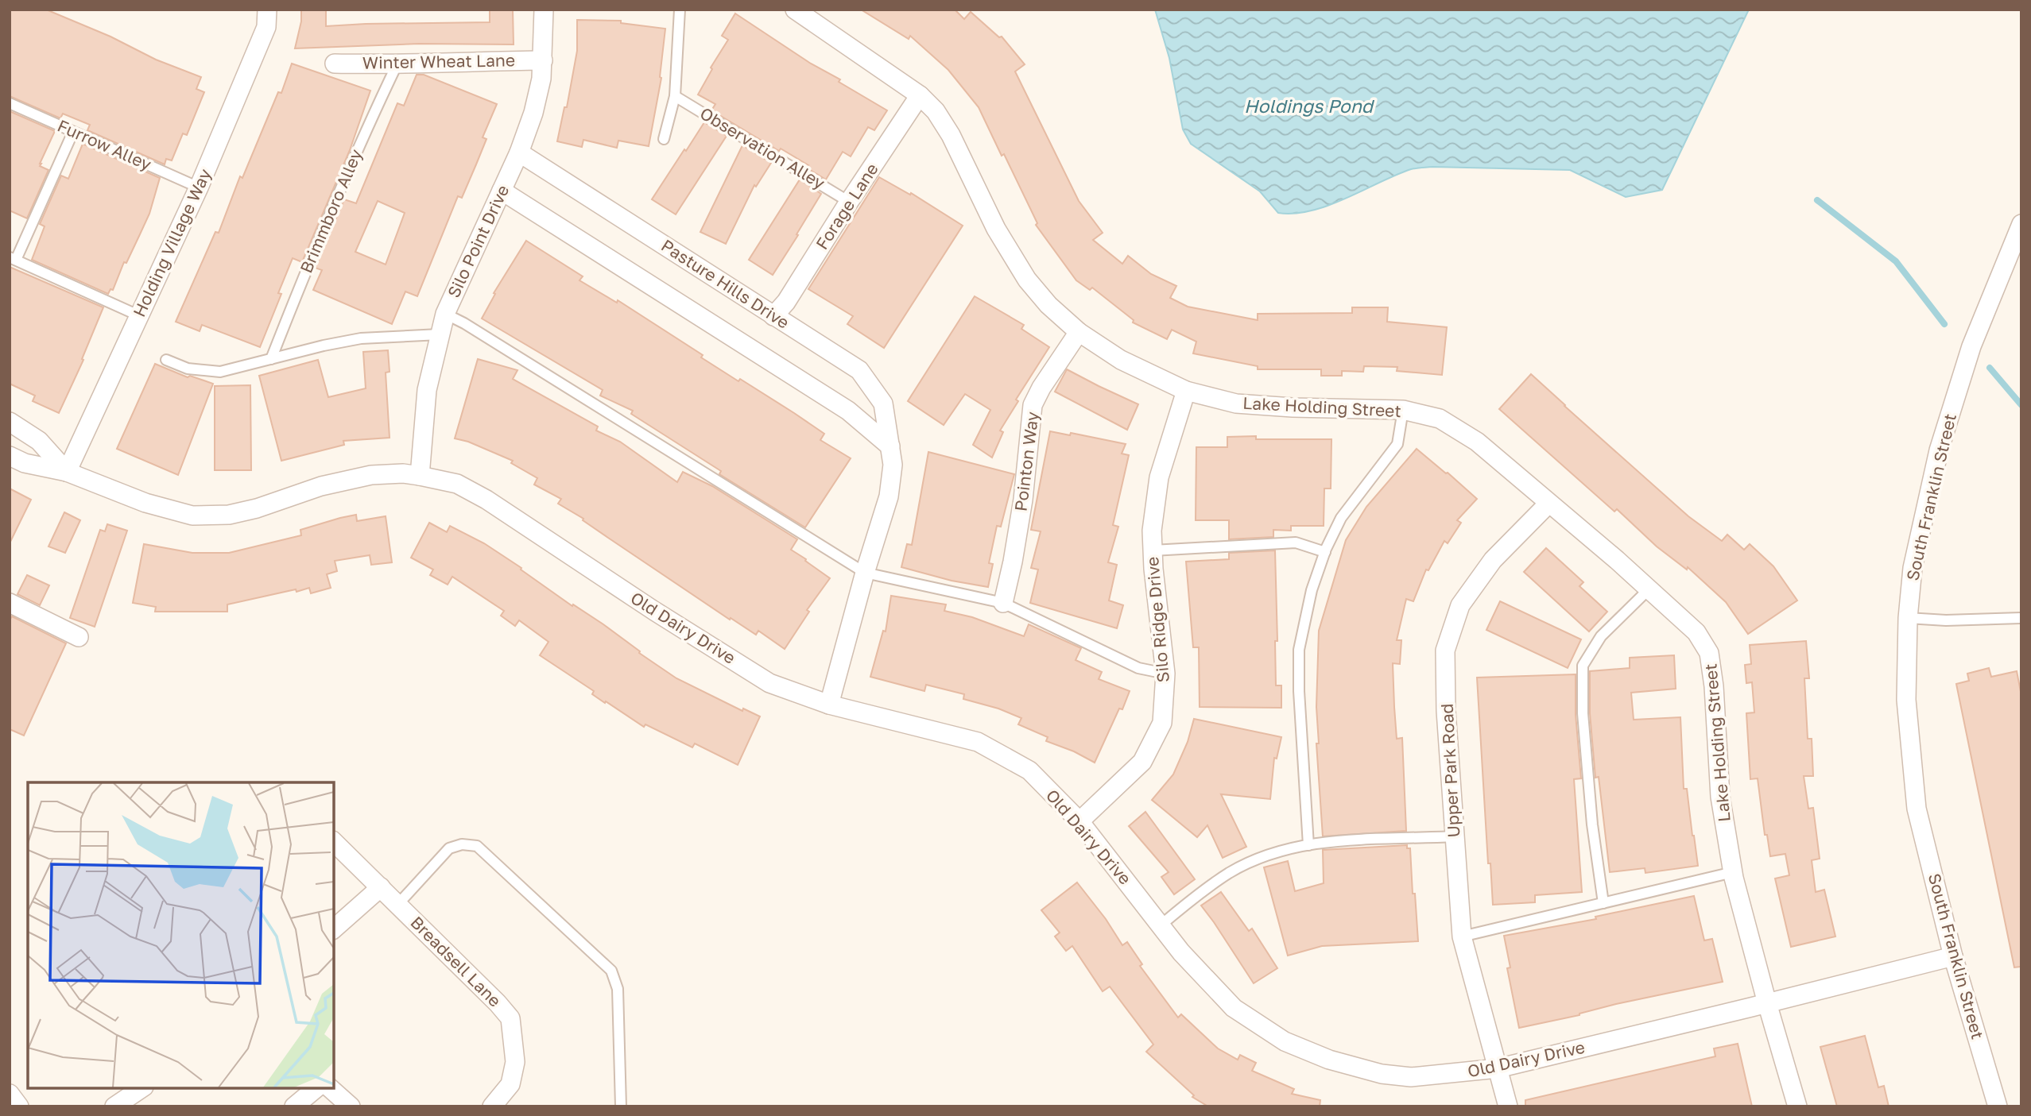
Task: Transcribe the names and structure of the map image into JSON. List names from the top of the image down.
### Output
{
  "streets": {
    "street": [
      "Winter Wheat Lane",
      "Forage Lane",
      "Silo Point Drive",
      "Holding Village Way",
      "Pasture Hills Drive",
      "Lake Holding Street",
      "Pointon Way",
      "South Franklin Street",
      "Silo Ridge Drive",
      "Old Dairy Drive",
      "Upper Park Road",
      "Breadsell Lane"
    ],
    "lane": ["Furrow Alley", "Observation Alley", "Brimmboro Alley"]
  },
  "crossings": [
    ["Winter Wheat Lane", "Brimmboro Alley"],
    ["Winter Wheat Lane", "Silo Point Drive"],
    ["Furrow Alley", "Holding Village Way"],
    ["Observation Alley", "Forage Lane"],
    ["Forage Lane", "Pasture Hills Drive"],
    ["Forage Lane", "Lake Holding Street"],
    ["Silo Point Drive", "Pasture Hills Drive"],
    ["Silo Point Drive", "Old Dairy Drive"],
    ["Holding Village Way", "Old Dairy Drive"],
    ["Pasture Hills Drive", "Old Dairy Drive"],
    ["Lake Holding Street", "Pointon Way"],
    ["Lake Holding Street", "Silo Ridge Drive"],
    ["Lake Holding Street", "Old Dairy Drive"],
    ["Lake Holding Street", "Upper Park Road"],
    ["South Franklin Street", "Old Dairy Drive"],
    ["Silo Ridge Drive", "Old Dairy Drive"],
    ["Old Dairy Drive", "Upper Park Road"]
  ],
  "water": ["Holdings Pond"]
}
